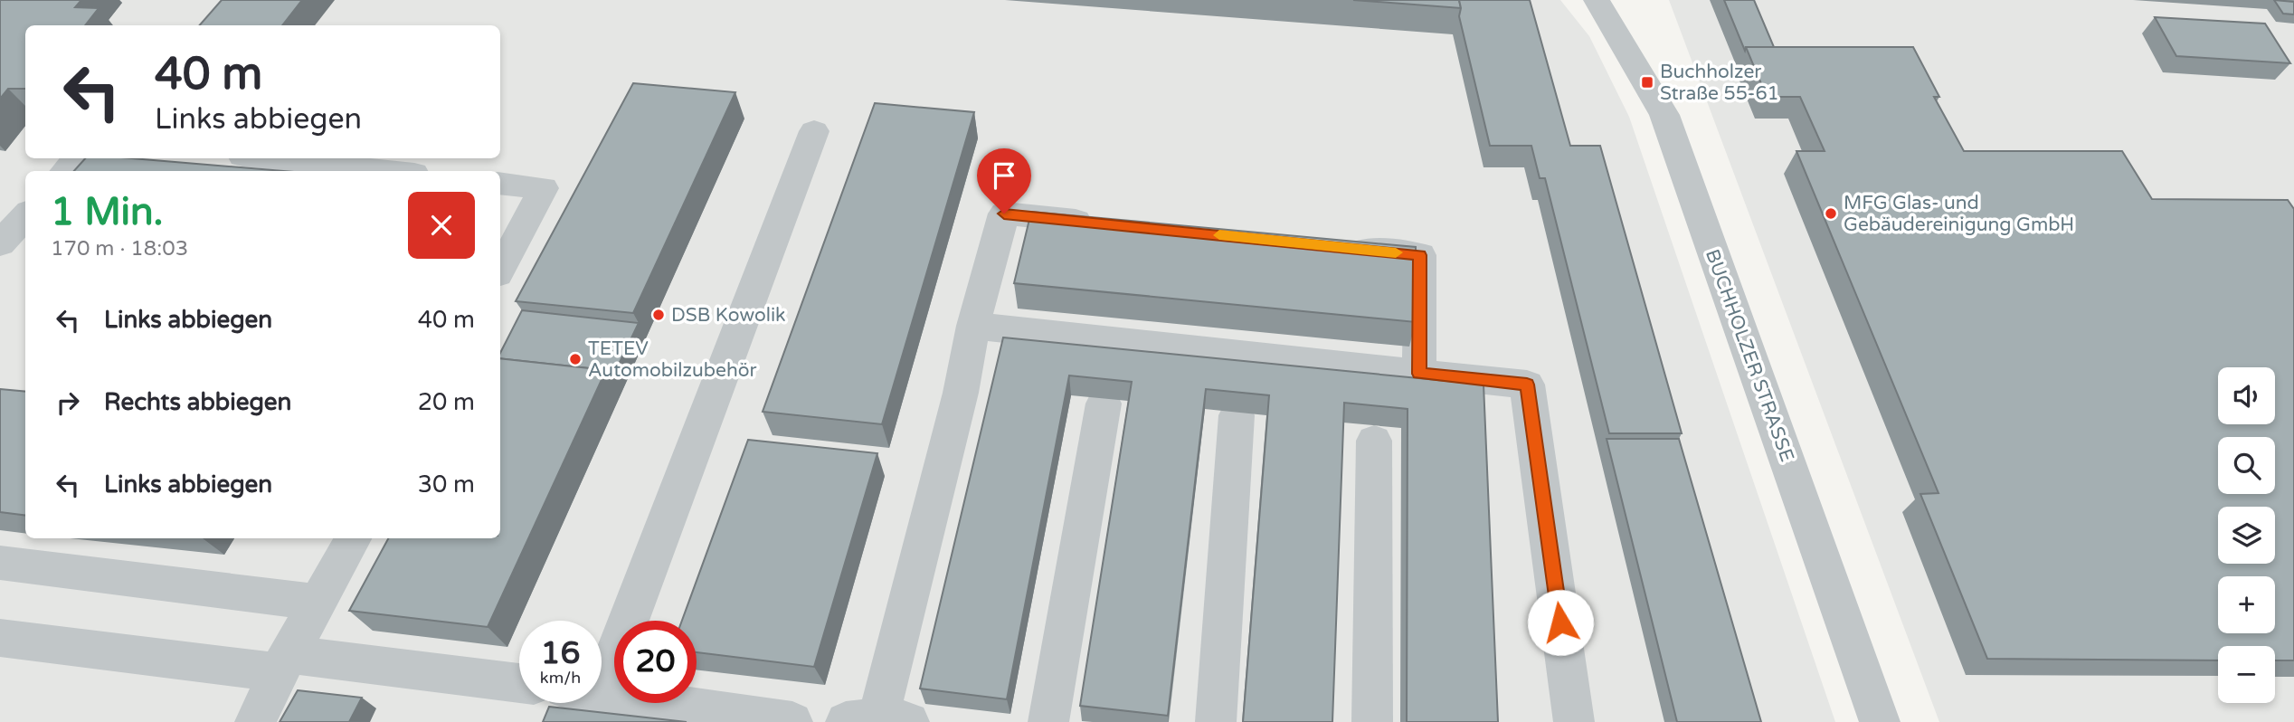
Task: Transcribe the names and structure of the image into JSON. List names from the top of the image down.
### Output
{
  "streets": {
    "street": ["BUCHHOLZER STRASSE"]
  },
  "places": {
    "transit": ["Buchholzer Straße 55-61"],
    "other": ["MFG Glas- und Gebäudereinigung GmbH", "DSB Kowolik", "TETEV Automobilzubehör"]
  },
  "page": {
    "turn": ["40 m", "Links abbiegen"],
    "heading": ["1 Min.", "170 m · 18:03"],
    "list": [
      {
        "name": "Links abbiegen",
        "value": "40 m"
      },
      {
        "name": "Rechts abbiegen",
        "value": "20 m"
      },
      {
        "name": "Links abbiegen",
        "value": "30 m"
      }
    ],
    "map_buttons": ["+", "−"],
    "speed": "16 km/h",
    "limit": "20"
  }
}
